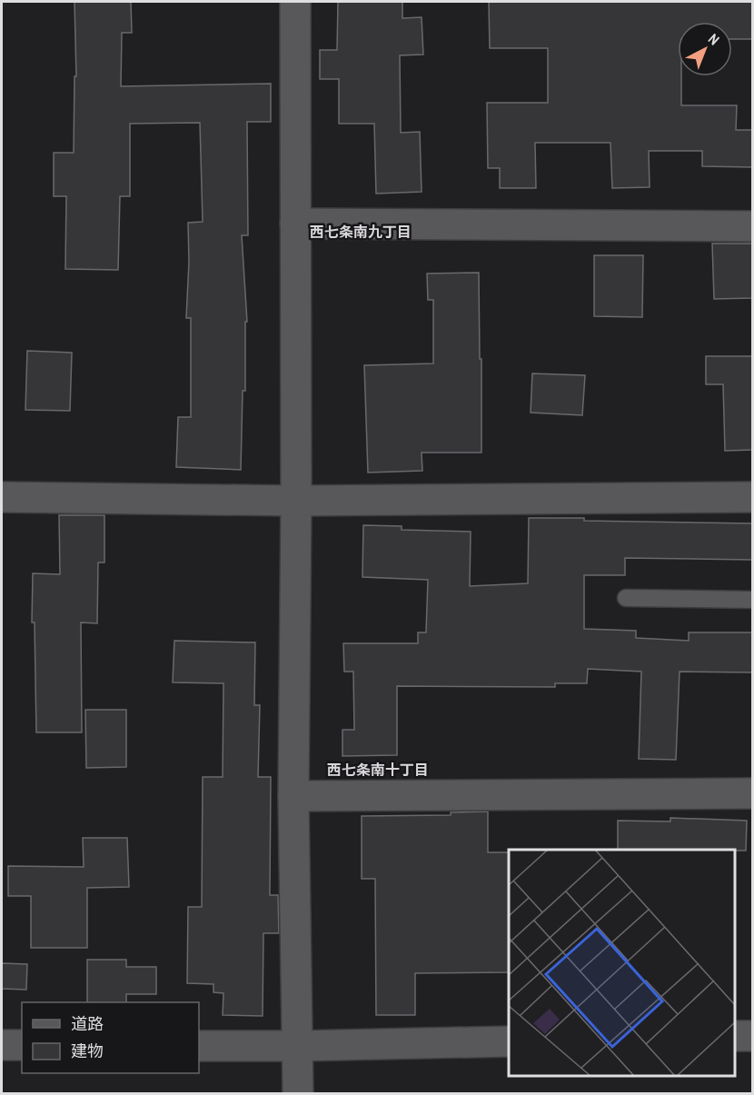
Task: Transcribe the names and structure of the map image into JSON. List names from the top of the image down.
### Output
{
  "districts": ["西七条南九丁目", "西七条南十丁目"],
  "legend": ["道路", "建物"],
  "north": "top right"
}
